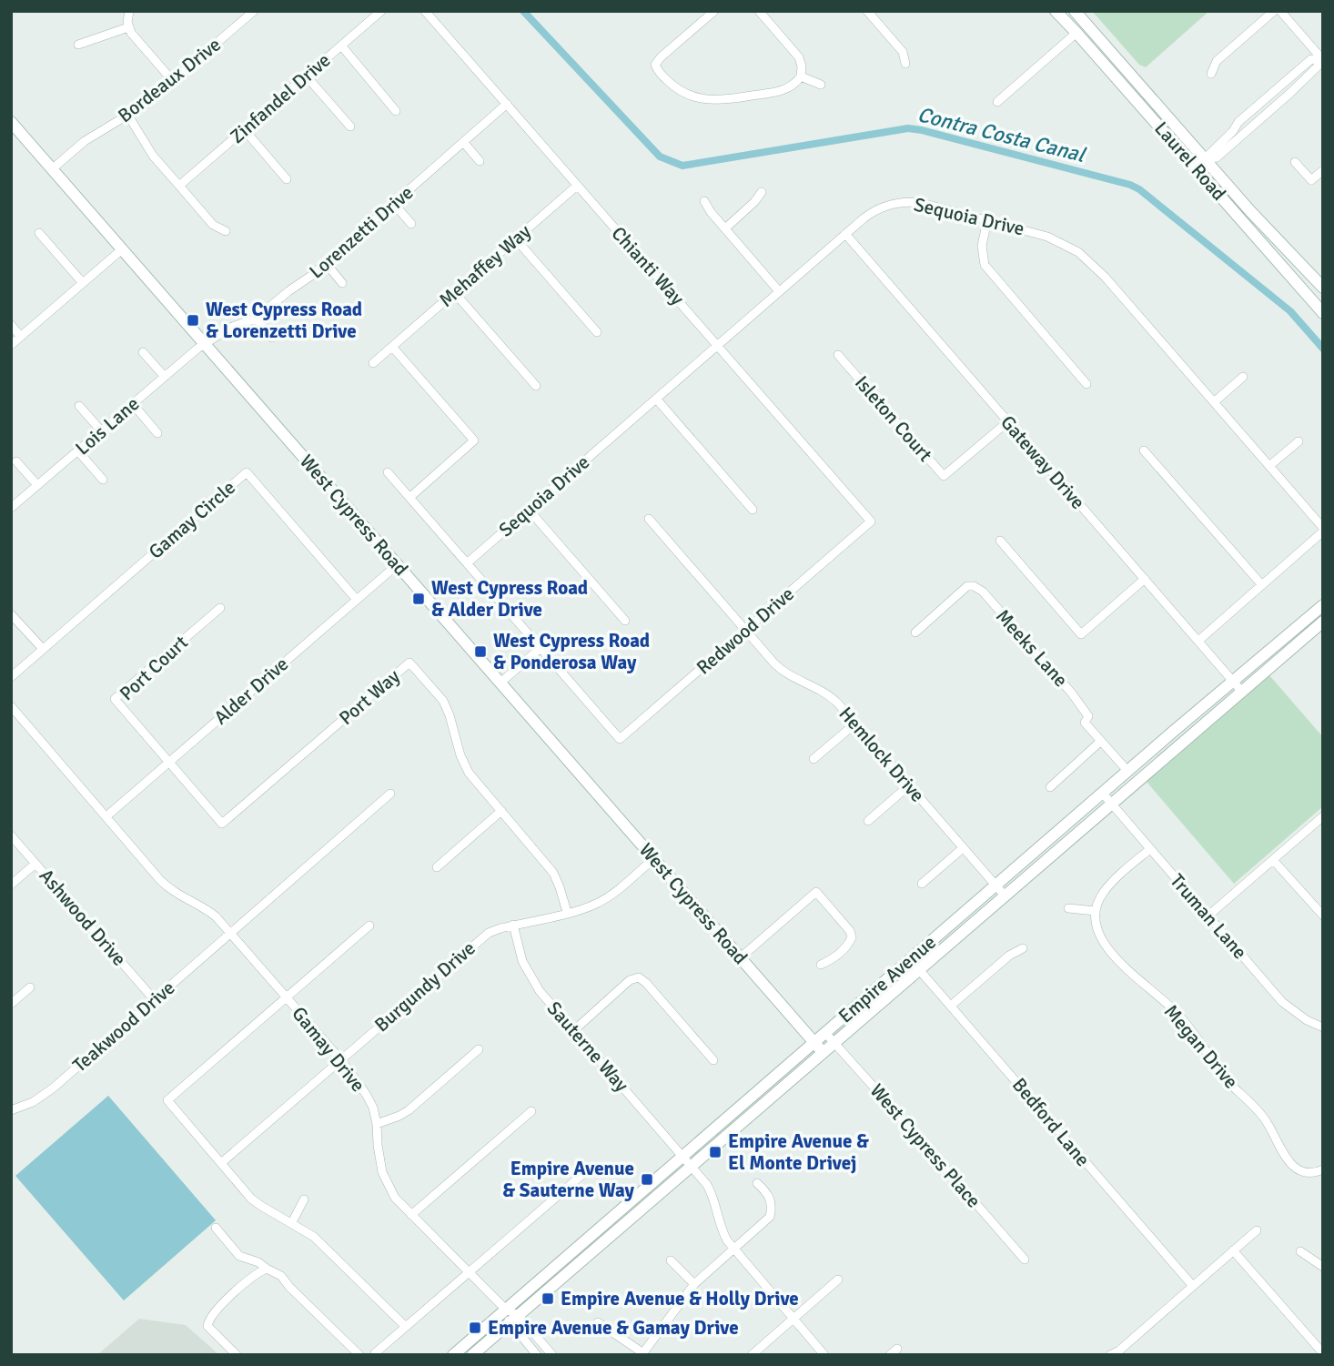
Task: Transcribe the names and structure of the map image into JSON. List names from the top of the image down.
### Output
{
  "streets": {
    "main road": ["Laurel Road", "West Cypress Road", "Empire Avenue"],
    "street": [
      "Bordeaux Drive",
      "Zinfandel Drive",
      "Sequoia Drive",
      "Lorenzetti Drive",
      "Mehaffey Way",
      "Chianti Way",
      "Isleton Court",
      "Lois Lane",
      "Gateway Drive",
      "Gamay Circle",
      "Redwood Drive",
      "Meeks Lane",
      "Port Court",
      "Alder Drive",
      "Port Way",
      "Hemlock Drive",
      "Truman Lane",
      "Ashwood Drive",
      "Burgundy Drive",
      "Teakwood Drive",
      "Sauterne Way",
      "Megan Drive",
      "Gamay Drive",
      "Bedford Lane",
      "West Cypress Place"
    ]
  },
  "crossings": [
    ["Bordeaux Drive", "West Cypress Road"],
    ["Sequoia Drive", "Chianti Way"],
    ["Sequoia Drive", "Gateway Drive"],
    ["Lorenzetti Drive", "Chianti Way"],
    ["Lorenzetti Drive", "Lois Lane"],
    ["Lorenzetti Drive", "West Cypress Road"],
    ["Mehaffey Way", "Chianti Way"],
    ["Chianti Way", "Redwood Drive"],
    ["Isleton Court", "Gateway Drive"],
    ["Lois Lane", "West Cypress Road"],
    ["Gateway Drive", "Empire Avenue"],
    ["West Cypress Road", "Alder Drive"],
    ["West Cypress Road", "Empire Avenue"],
    ["West Cypress Road", "Burgundy Drive"],
    ["Gamay Circle", "Alder Drive"],
    ["Redwood Drive", "Hemlock Drive"],
    ["Meeks Lane", "Empire Avenue"],
    ["Port Court", "Alder Drive"],
    ["Port Court", "Port Way"],
    ["Alder Drive", "Port Way"],
    ["Alder Drive", "Gamay Drive"],
    ["Port Way", "Burgundy Drive"],
    ["Hemlock Drive", "Empire Avenue"],
    ["Truman Lane", "Empire Avenue"],
    ["Ashwood Drive", "Teakwood Drive"],
    ["Empire Avenue", "Sauterne Way"],
    ["Empire Avenue", "Gamay Drive"],
    ["Empire Avenue", "Bedford Lane"],
    ["Empire Avenue", "West Cypress Place"],
    ["Burgundy Drive", "Sauterne Way"],
    ["Burgundy Drive", "Gamay Drive"],
    ["Teakwood Drive", "Gamay Drive"]
  ],
  "water": ["Contra Costa Canal"],
  "places": {
    "transit": [
      "West Cypress Road & Lorenzetti Drive",
      "West Cypress Road & Alder Drive",
      "West Cypress Road & Ponderosa Way",
      "Empire Avenue & El Monte Drivej",
      "Empire Avenue & Sauterne Way",
      "Empire Avenue & Holly Drive",
      "Empire Avenue & Gamay Drive"
    ]
  }
}
